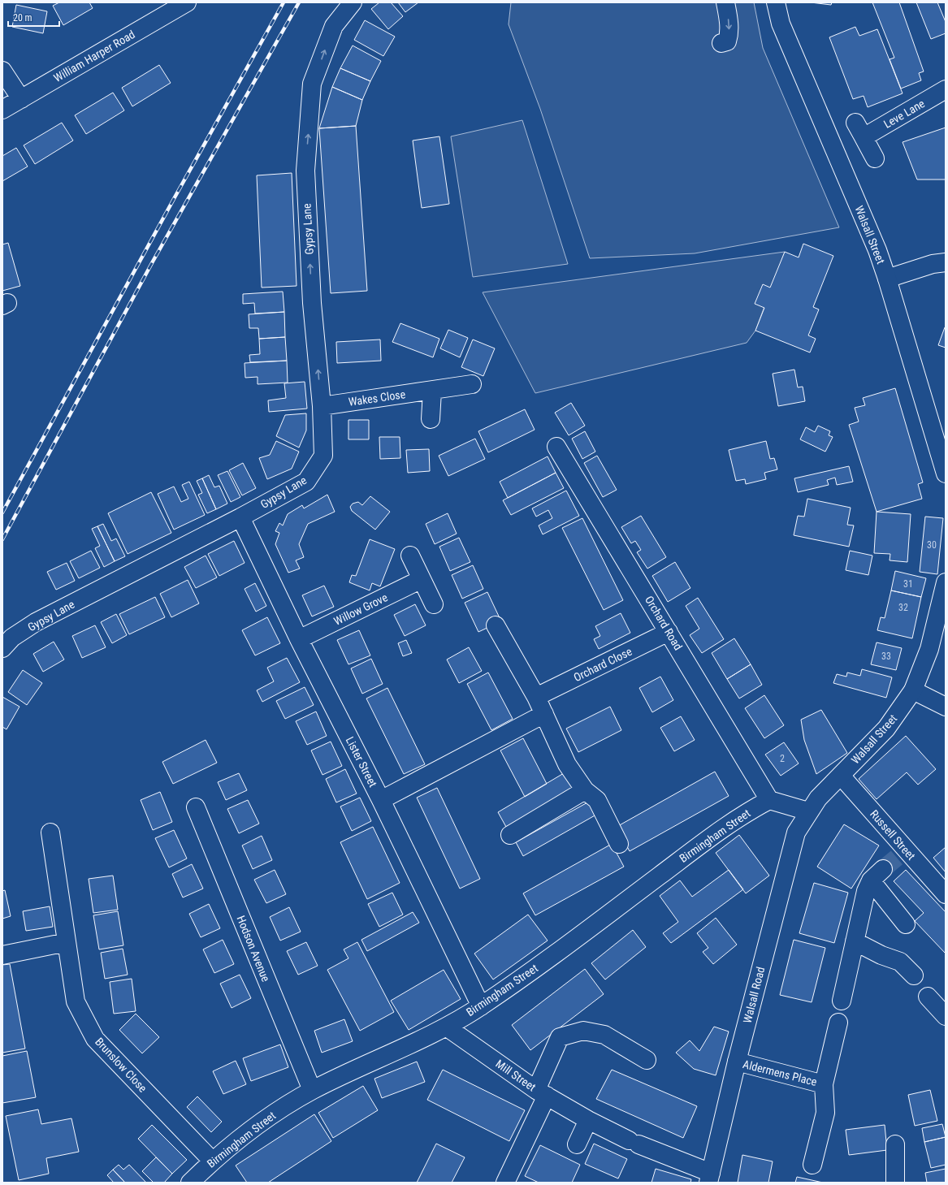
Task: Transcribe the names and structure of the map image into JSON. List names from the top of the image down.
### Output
{
  "streets": {
    "street": [
      "William Harper Road",
      "Leve Lane",
      "Gypsy Lane",
      "Walsall Street",
      "Wakes Close",
      "Willow Grove",
      "Orchard Road",
      "Orchard Close",
      "Lister Street",
      "Russell Street",
      "Birmingham Street",
      "Hodson Avenue",
      "Walsall Road",
      "Brunslow Close",
      "Aldermens Place",
      "Mill Street"
    ]
  },
  "crossings": [
    ["Gypsy Lane", "Wakes Close"],
    ["Gypsy Lane", "Lister Street"],
    ["Walsall Street", "Russell Street"],
    ["Walsall Street", "Walsall Road"],
    ["Willow Grove", "Lister Street"],
    ["Orchard Road", "Orchard Close"],
    ["Orchard Road", "Birmingham Street"],
    ["Lister Street", "Birmingham Street"],
    ["Birmingham Street", "Hodson Avenue"],
    ["Birmingham Street", "Brunslow Close"],
    ["Birmingham Street", "Mill Street"],
    ["Walsall Road", "Aldermens Place"],
    ["Walsall Road", "Mill Street"]
  ],
  "one_way": ["Gypsy Lane"],
  "house_numbers": [
    "30",
    "31",
    "32",
    "33",
    "2"
  ],
  "scale_bar": "20 m"
}
